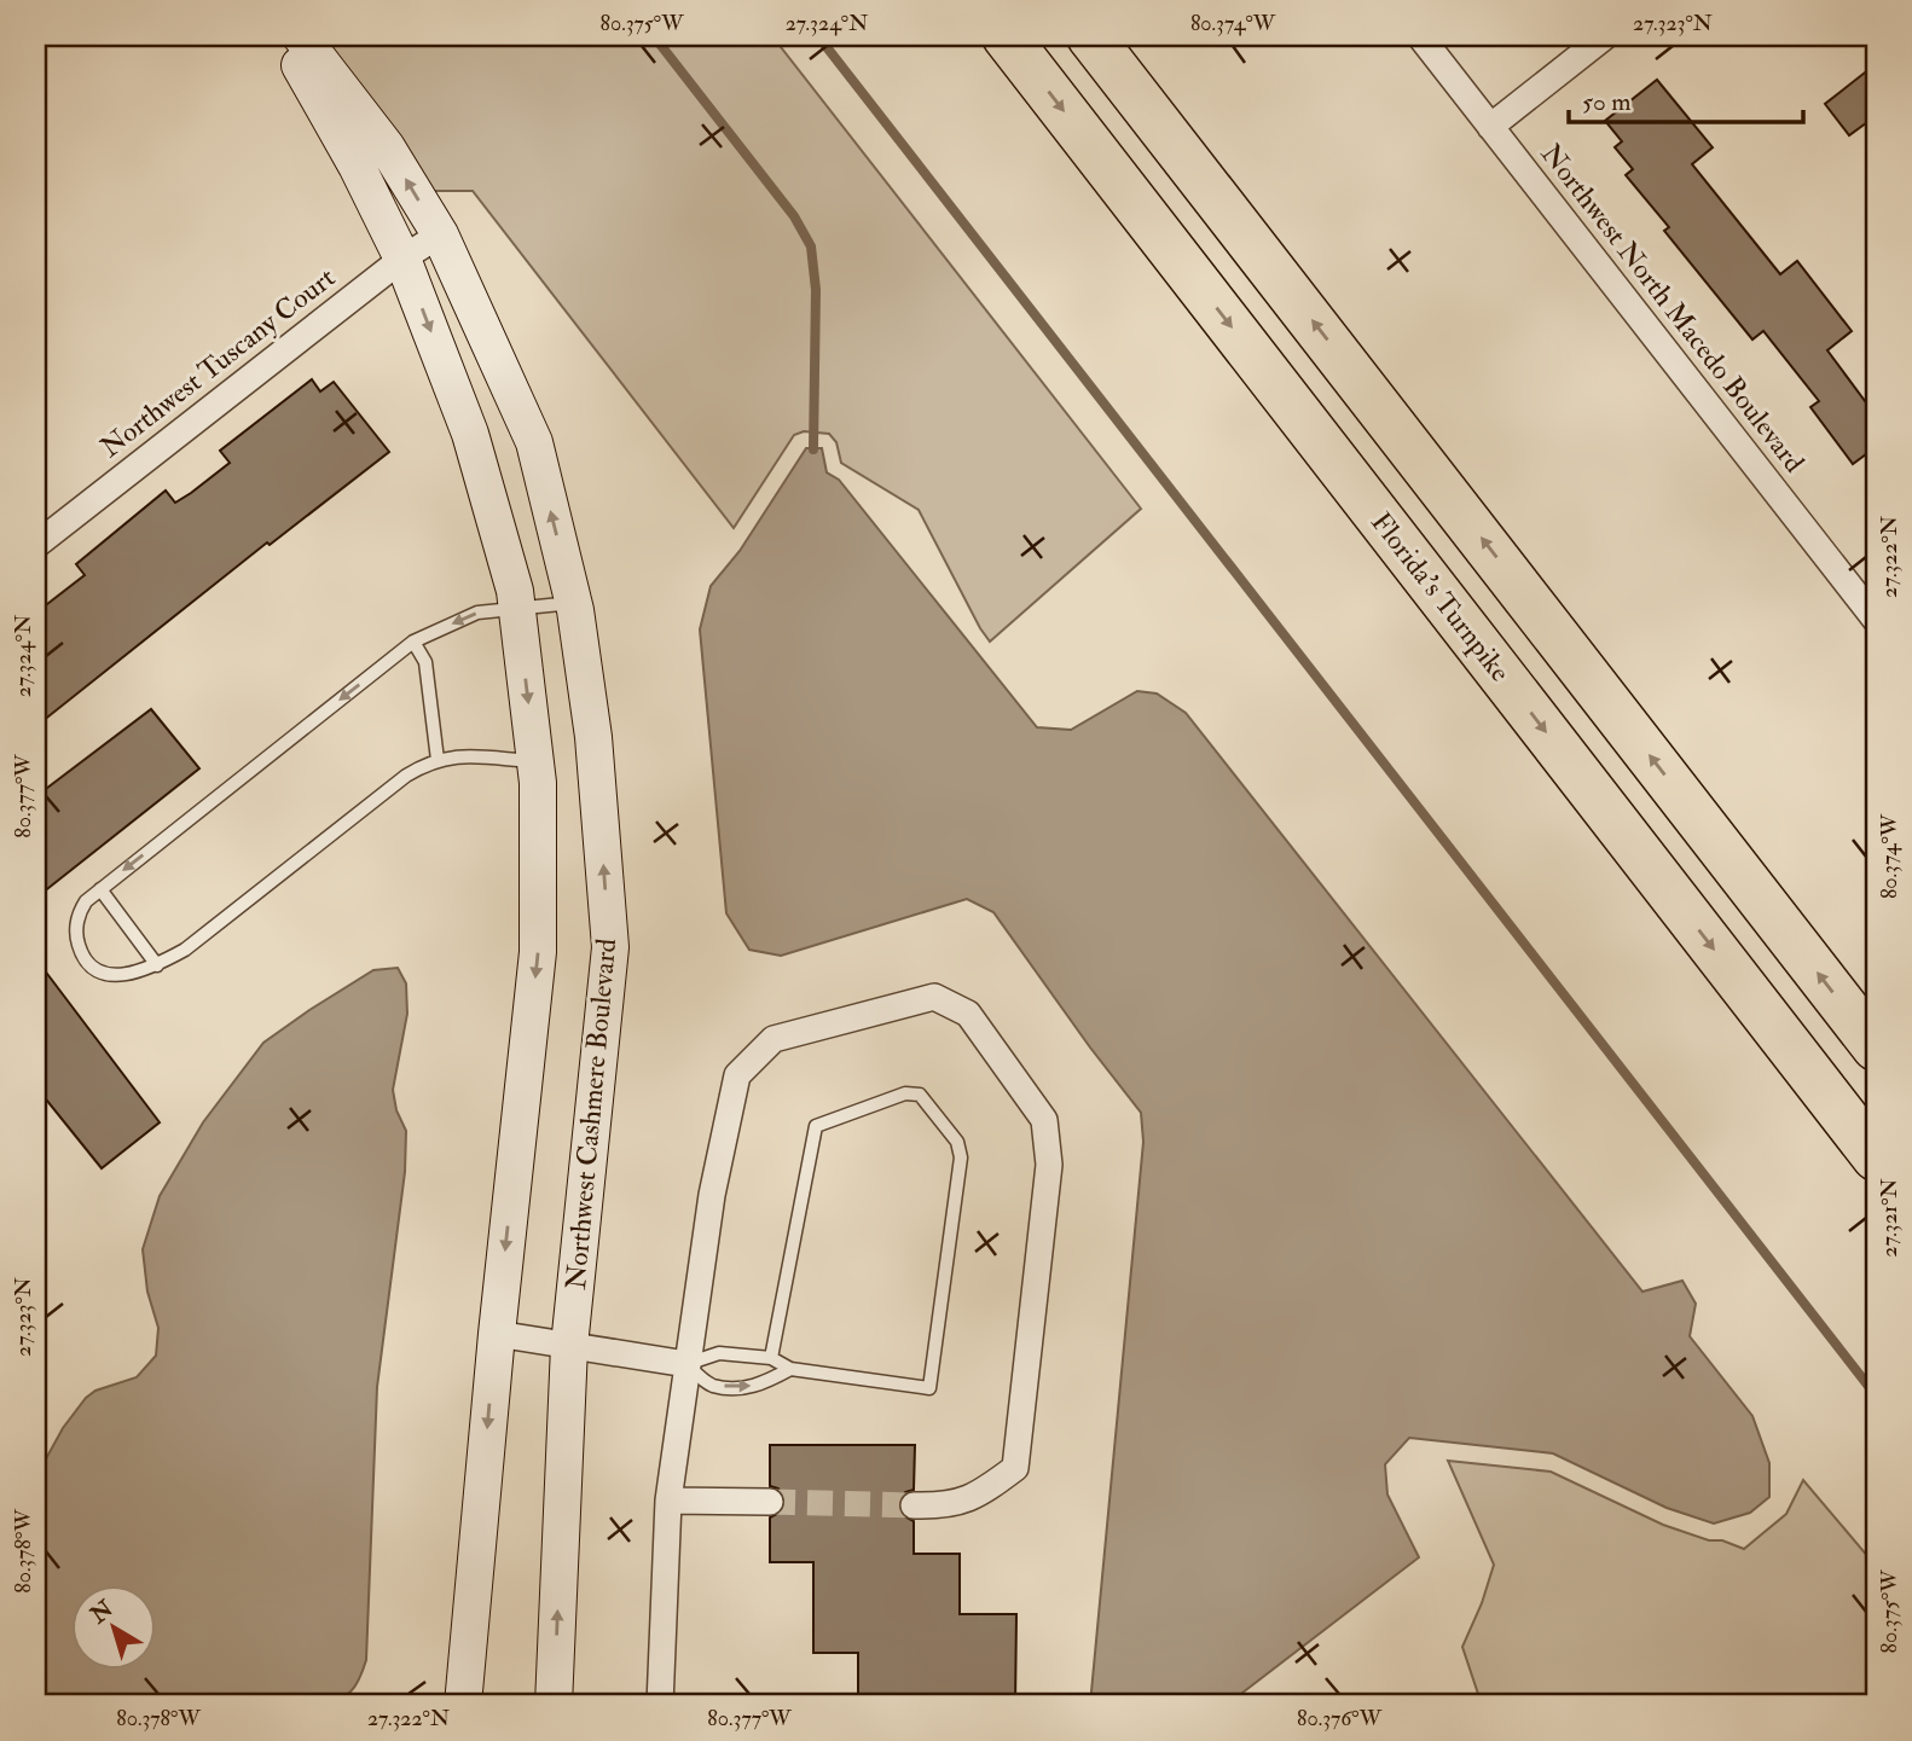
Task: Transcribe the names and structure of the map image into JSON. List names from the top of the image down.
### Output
{
  "streets": {
    "highway": ["Florida's Turnpike"],
    "street": ["Northwest North Macedo Boulevard", "Northwest Tuscany Court", "Northwest Cashmere Boulevard"]
  },
  "crossings": [
    ["Northwest Tuscany Court", "Northwest Cashmere Boulevard"]
  ],
  "scale_bar": "50 m",
  "north": "top left",
  "coordinates": [
    "80.375°W",
    "27.324°N",
    "80.374°W",
    "27.323°N",
    "27.322°N",
    "80.377°W",
    "27.321°N",
    "80.378°W",
    "80.376°W"
  ]
}
